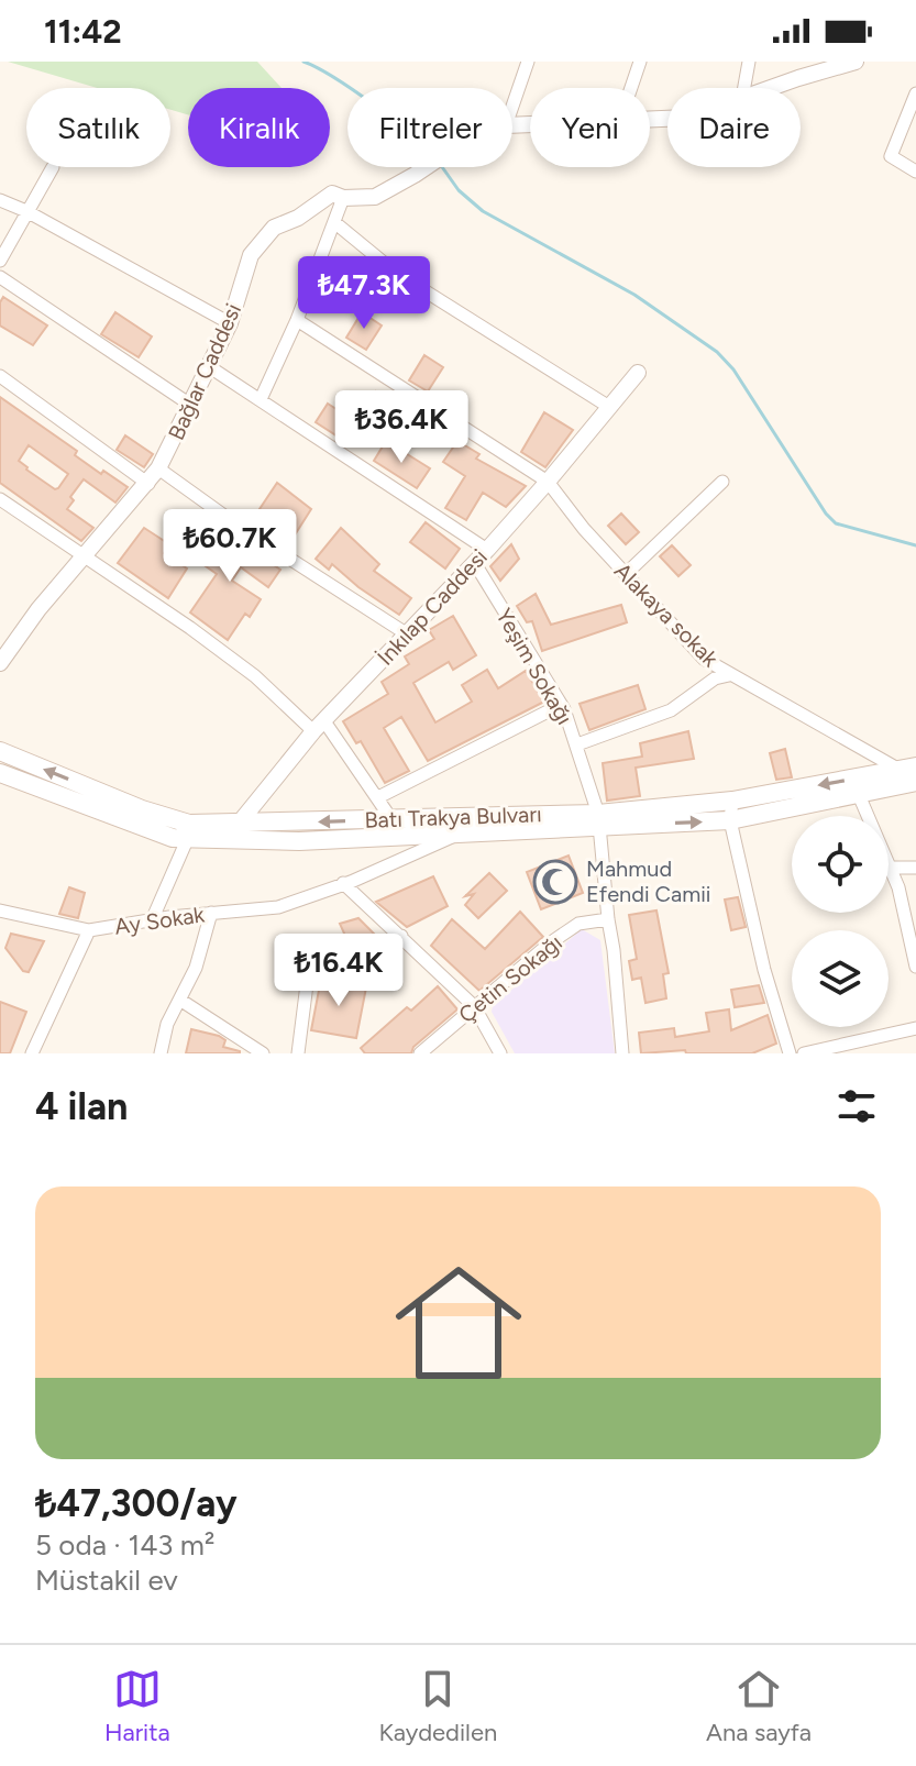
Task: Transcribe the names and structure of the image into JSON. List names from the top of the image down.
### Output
{
  "streets": {
    "main road": ["Batı Trakya Bulvarı"],
    "street": [
      "Bağlar Caddesi",
      "İnkılap Caddesi",
      "Alakaya sokak",
      "Yeşim Sokağı",
      "Ay Sokak",
      "Çetin Sokağı"
    ]
  },
  "crossings": [
    ["İnkılap Caddesi", "Alakaya sokak"],
    ["İnkılap Caddesi", "Yeşim Sokağı"],
    ["İnkılap Caddesi", "Batı Trakya Bulvarı"],
    ["Alakaya sokak", "Batı Trakya Bulvarı"],
    ["Yeşim Sokağı", "Batı Trakya Bulvarı"],
    ["Yeşim Sokağı", "Çetin Sokağı"],
    ["Batı Trakya Bulvarı", "Ay Sokak"]
  ],
  "places": {
    "mosque": ["Mahmud Efendi Camii"]
  },
  "page": {
    "status": "11:42",
    "chip": [
      "Satılık",
      "Kiralık",
      "Filtreler",
      "Yeni",
      "Daire"
    ],
    "price": [
      "₺47.3K",
      "₺36.4K",
      "₺60.7K",
      "₺16.4K"
    ],
    "heading": "4 ilan",
    "list": [
      {
        "name": "₺47,300/ay",
        "note": "5 oda · 143 m² · Müstakil ev"
      }
    ],
    "tabs": ["Harita", "Kaydedilen", "Ana sayfa"]
  }
}
